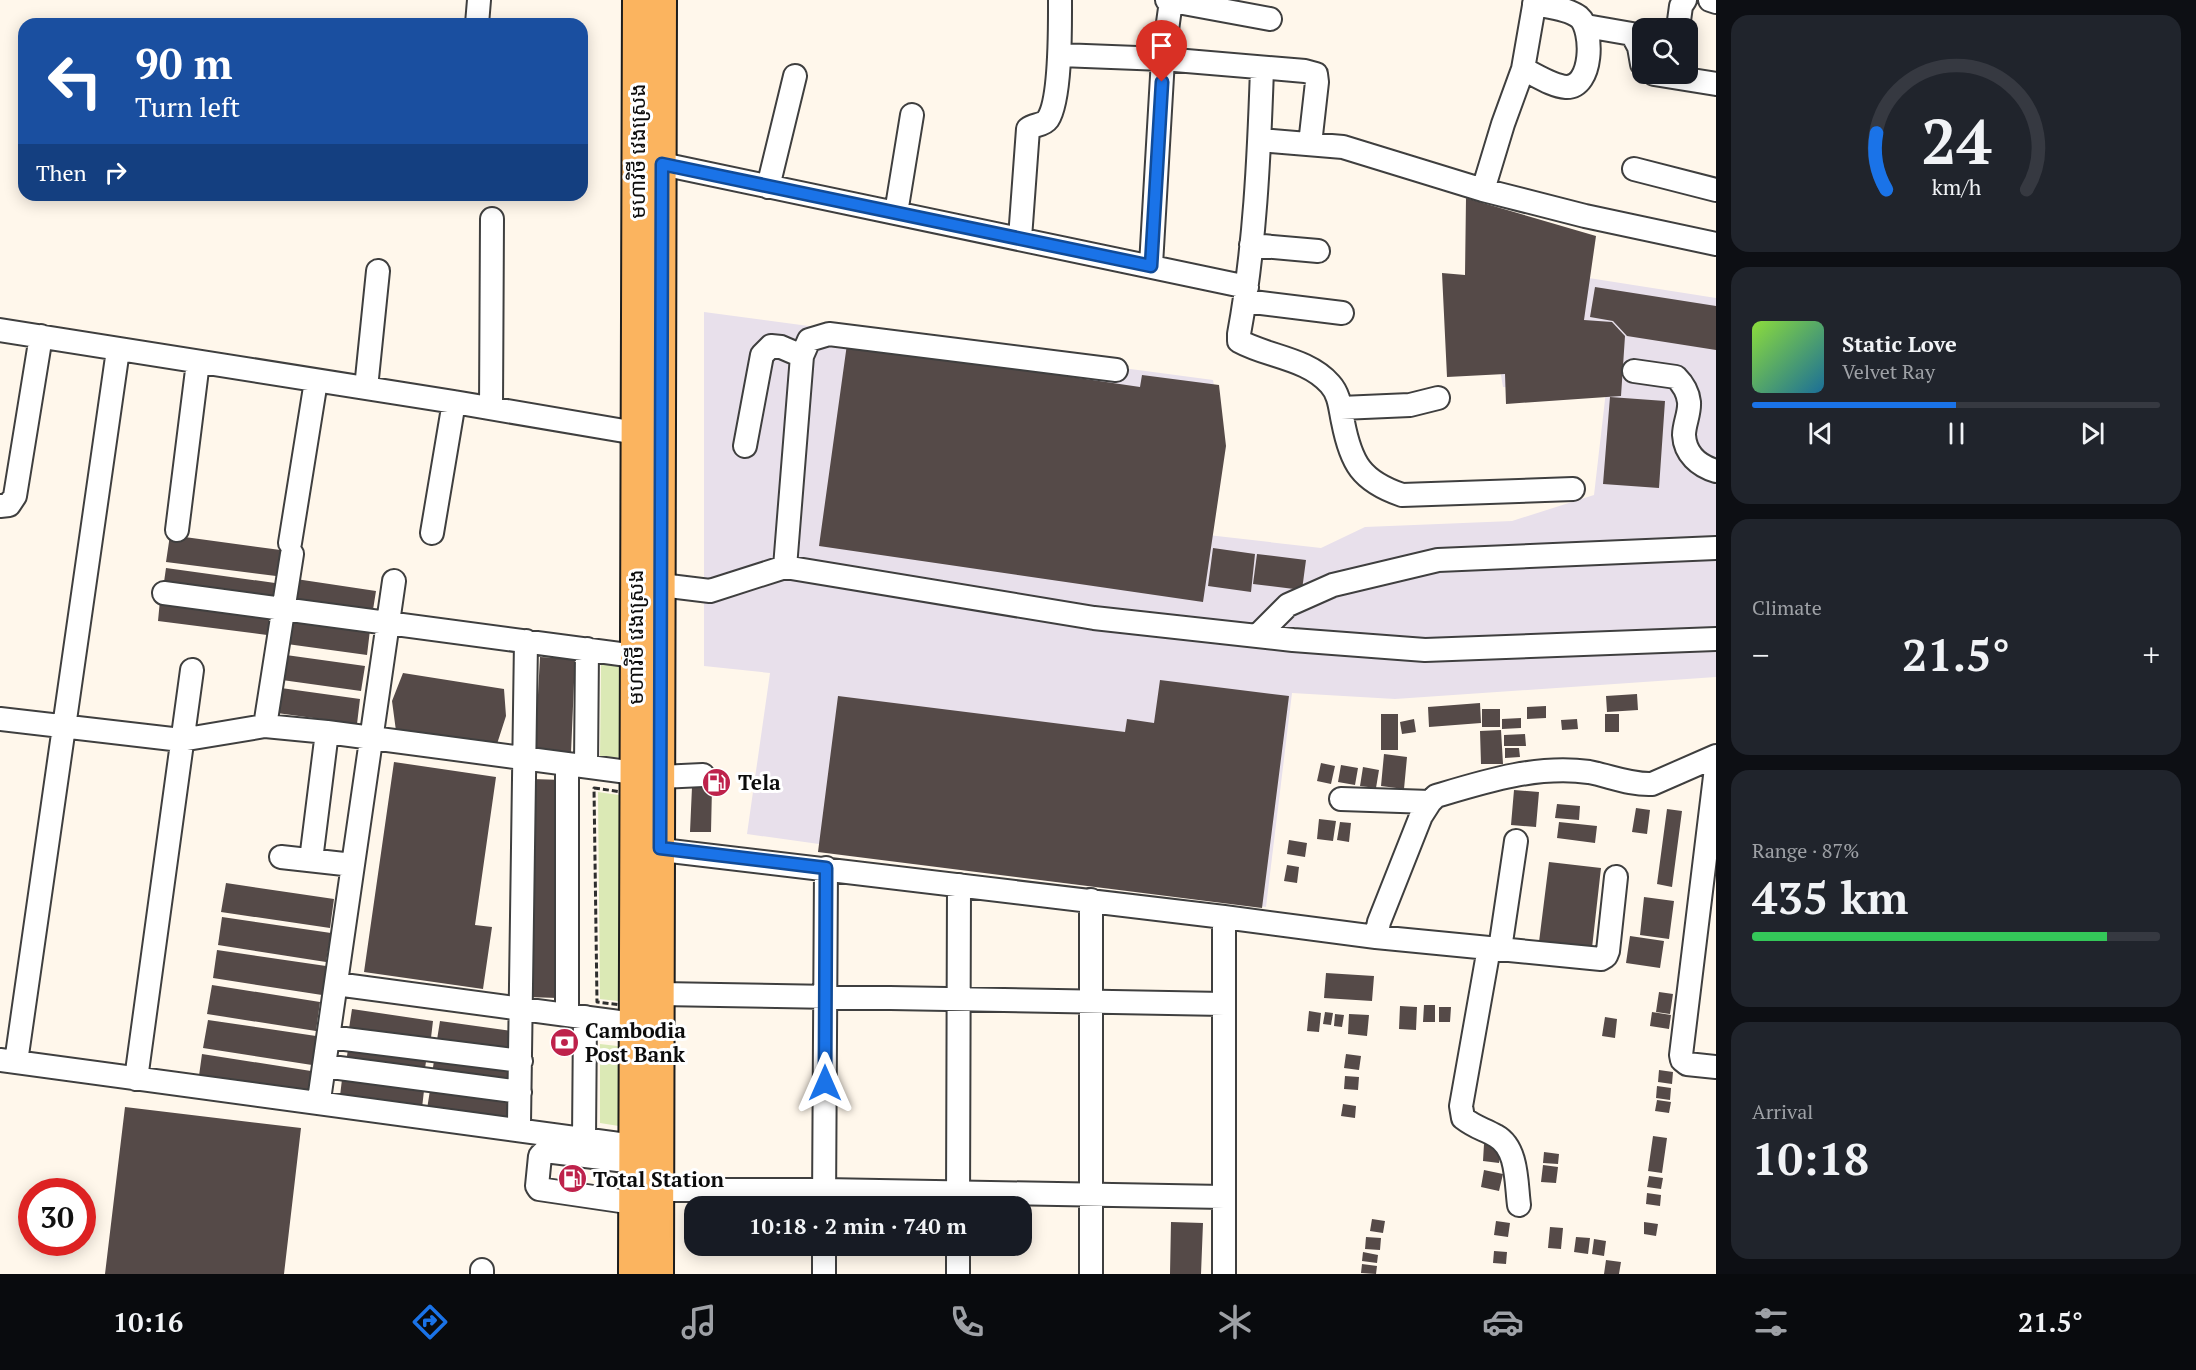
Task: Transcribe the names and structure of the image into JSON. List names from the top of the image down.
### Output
{
  "streets": {
    "main road": ["មហាវិថី វេងស្រេង"]
  },
  "places": {
    "fuel station": ["Tela", "Total Station"],
    "bank": ["Cambodia Post Bank"]
  },
  "page": {
    "turn": ["90 m", "Turn left"],
    "then": "Then",
    "song": ["Static Love", "Velvet Ray"],
    "tile": [
      "Climate",
      ["Range · 87%", "435 km"],
      ["Arrival", "10:18"]
    ],
    "heat": ["−", "21.5°", "+"],
    "limit": "30",
    "trip": "10:18 · 2 min · 740 m",
    "tabs": ["10:16", "21.5°"],
    "gauge": ["24", "km/h"]
  }
}
